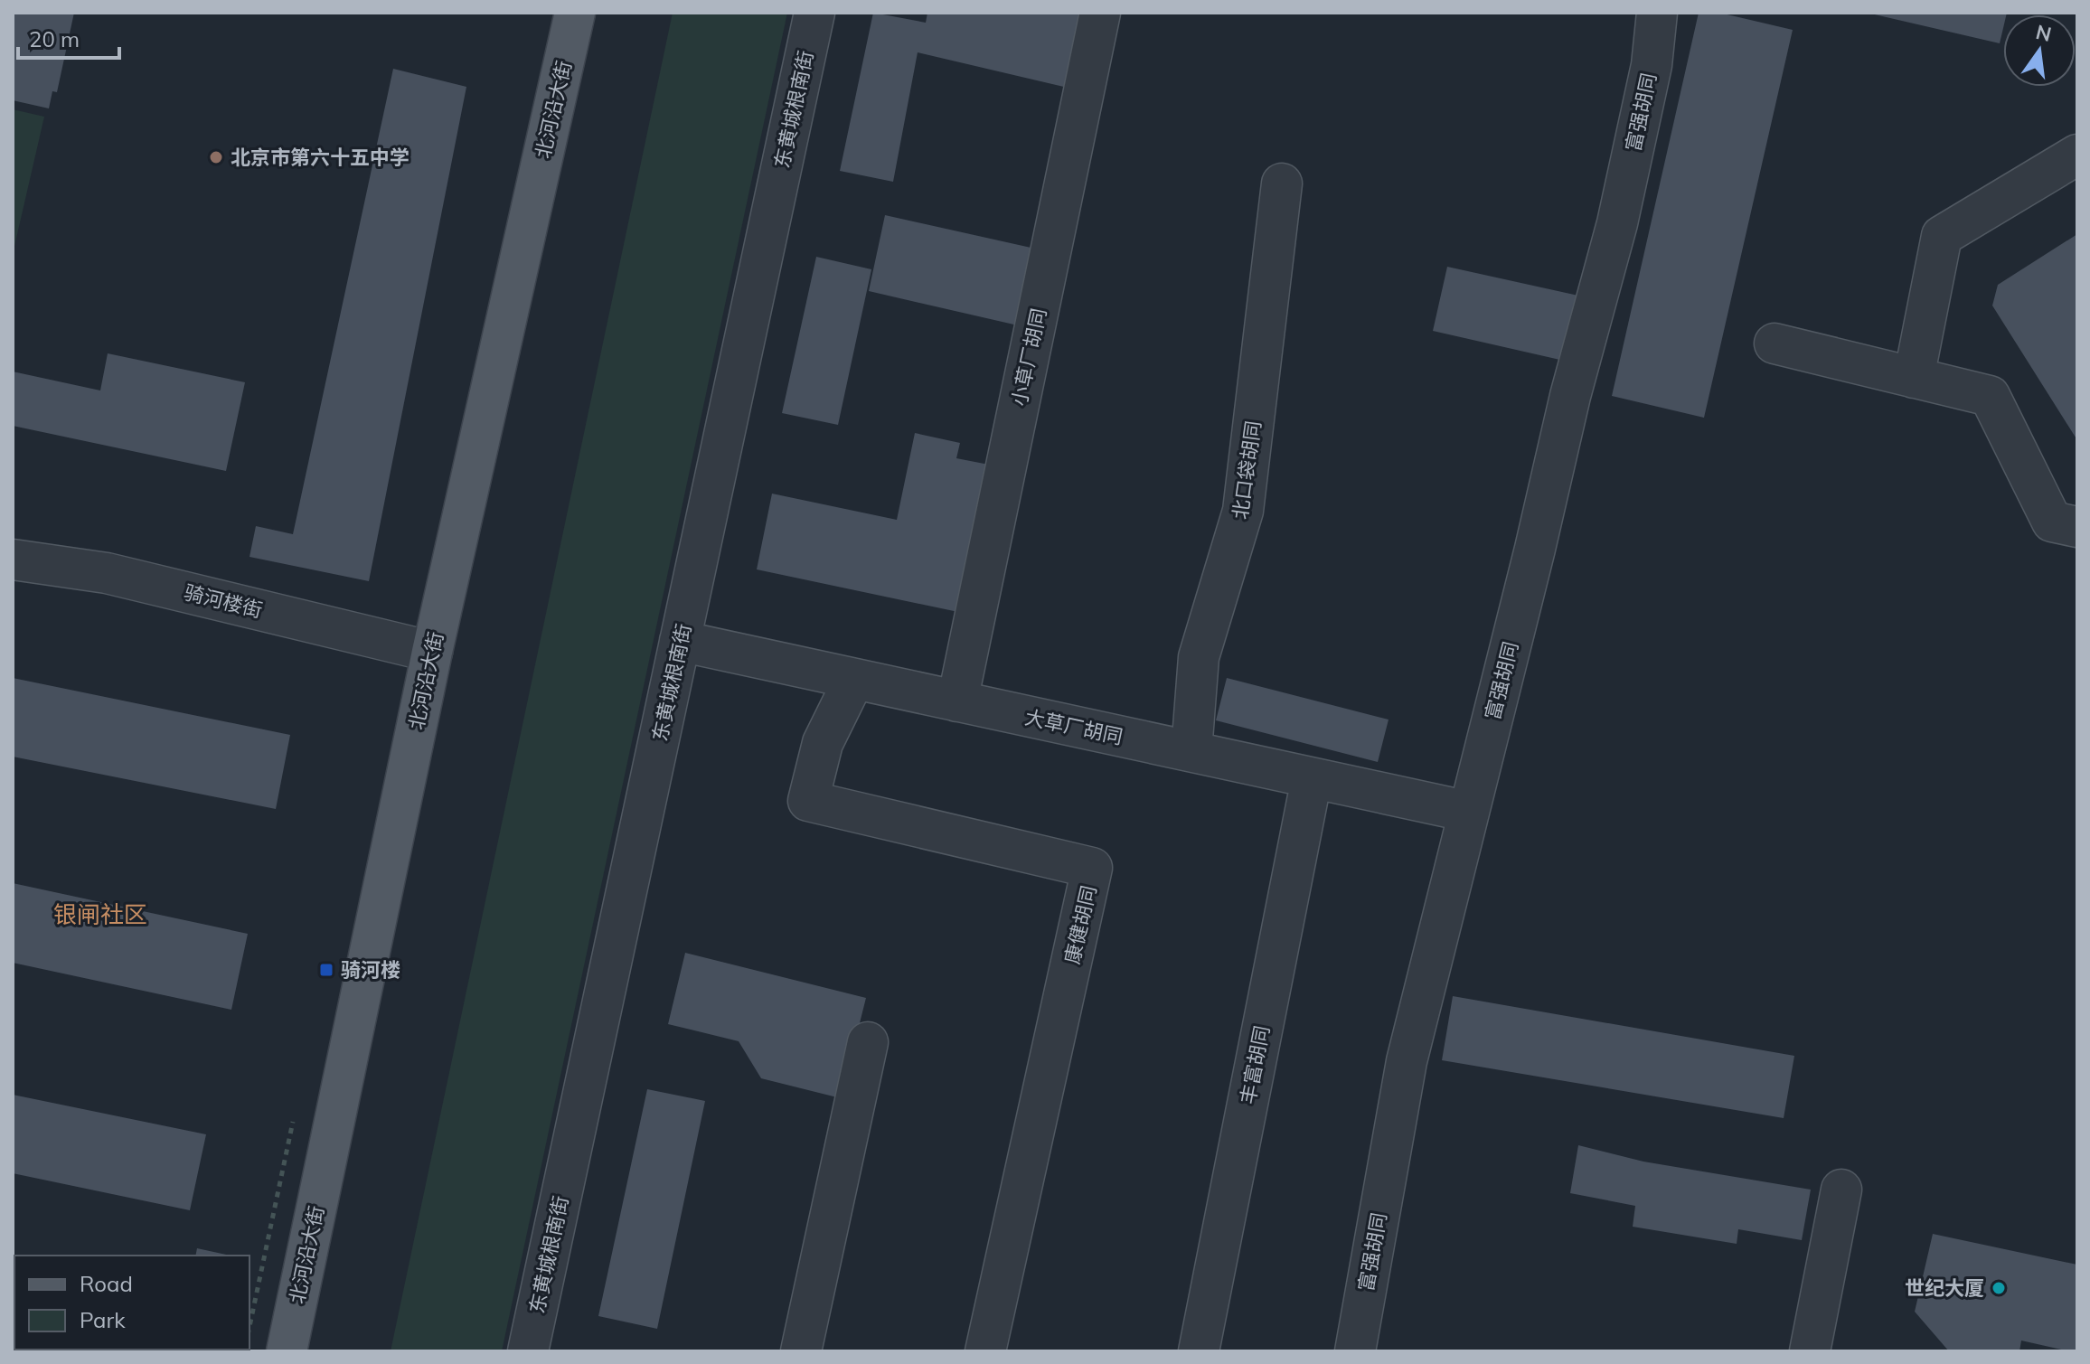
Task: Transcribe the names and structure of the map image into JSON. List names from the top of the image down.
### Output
{
  "streets": {
    "main road": ["北河沿大街"],
    "street": [
      "东黄城根南街",
      "富强胡同",
      "小草厂胡同",
      "北口袋胡同",
      "骑河楼街",
      "大草厂胡同",
      "康健胡同",
      "丰富胡同"
    ]
  },
  "crossings": [
    ["北河沿大街", "骑河楼街"],
    ["东黄城根南街", "大草厂胡同"],
    ["富强胡同", "大草厂胡同"],
    ["小草厂胡同", "大草厂胡同"],
    ["北口袋胡同", "大草厂胡同"],
    ["大草厂胡同", "康健胡同"],
    ["大草厂胡同", "丰富胡同"]
  ],
  "districts": ["银闸社区"],
  "places": {
    "other": ["北京市第六十五中学", "世纪大厦"],
    "transit": ["骑河楼"]
  },
  "legend": ["Road", "Park"],
  "scale_bar": "20 m",
  "north": "top"
}
